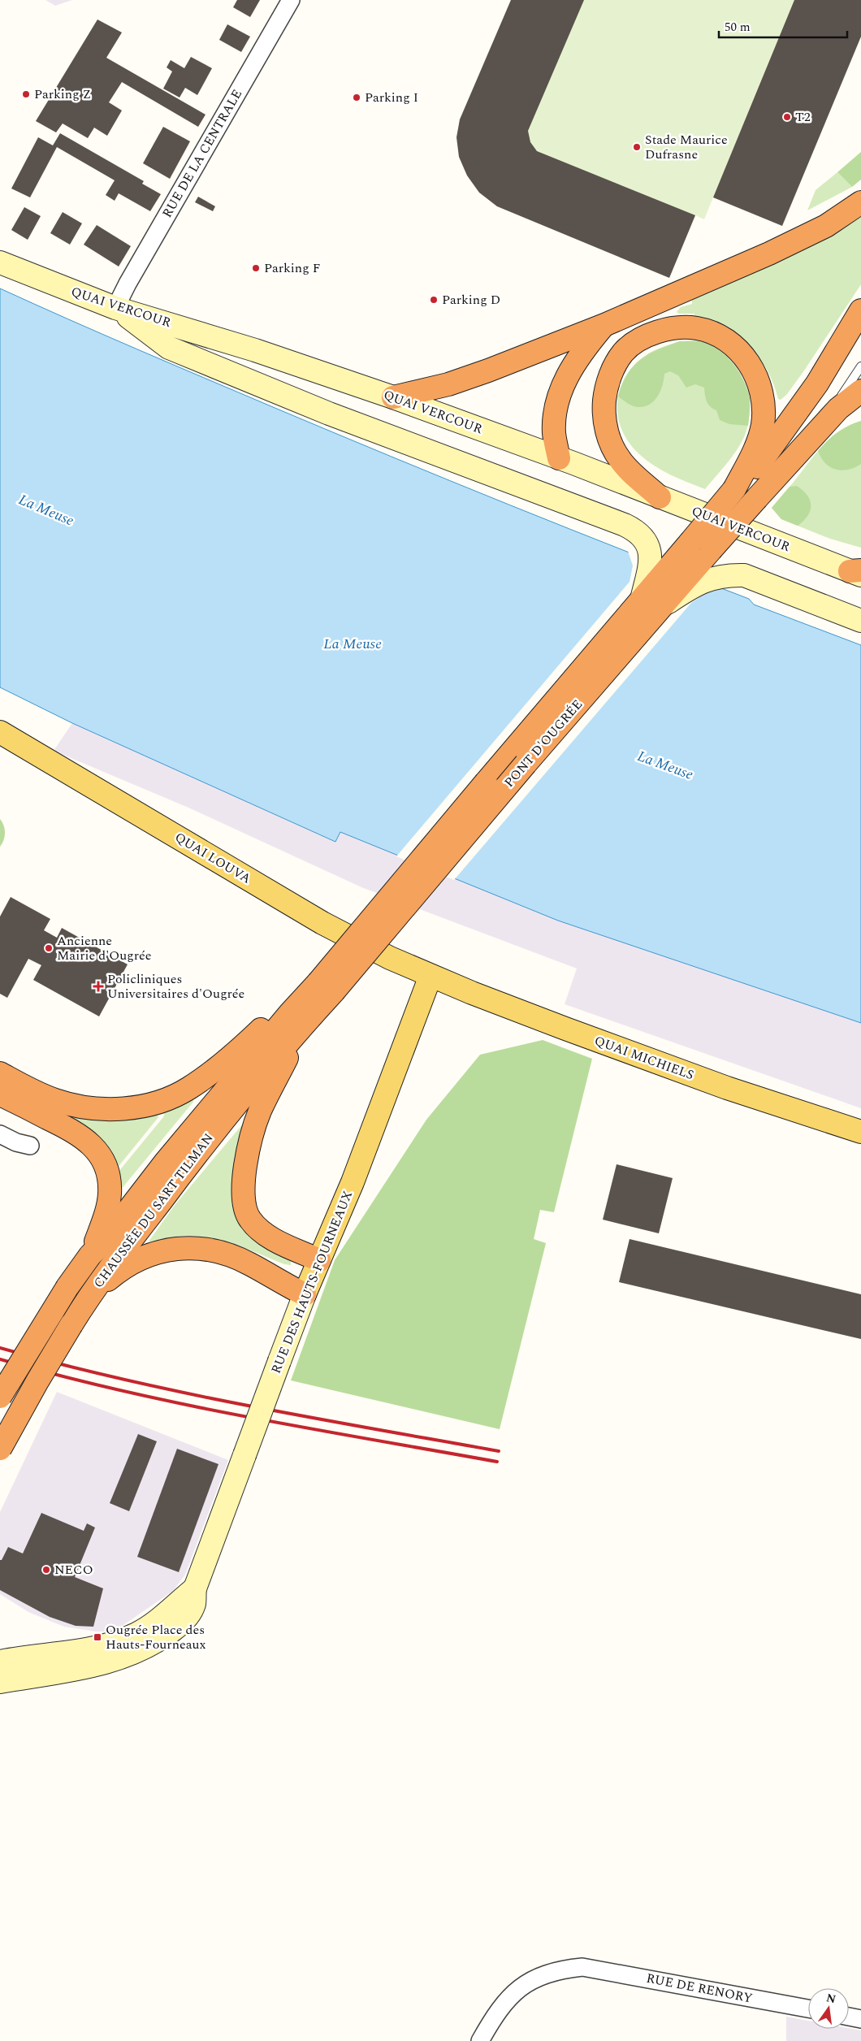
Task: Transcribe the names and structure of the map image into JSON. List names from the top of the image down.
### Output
{
  "streets": {
    "highway": ["PONT D'OUGRÉE", "CHAUSSÉE DU SART TILMAN"],
    "main road": [
      "QUAI VERCOUR",
      "QUAI LOUVA",
      "QUAI MICHIELS",
      "RUE DES HAUTS-FOURNEAUX"
    ],
    "street": ["RUE DE LA CENTRALE", "RUE DE RENORY"]
  },
  "crossings": [
    ["RUE DE LA CENTRALE", "QUAI VERCOUR"],
    ["PONT D'OUGRÉE", "CHAUSSÉE DU SART TILMAN"],
    ["QUAI LOUVA", "QUAI MICHIELS"],
    ["QUAI LOUVA", "RUE DES HAUTS-FOURNEAUX"],
    ["QUAI MICHIELS", "RUE DES HAUTS-FOURNEAUX"]
  ],
  "water": ["La Meuse"],
  "places": {
    "other": [
      "Parking Z",
      "Parking I",
      "T2",
      "Stade Maurice Dufrasne",
      "Parking F",
      "Parking D",
      "Ancienne Mairie d'Ougrée",
      "NECO"
    ],
    "health": ["Policliniques Universitaires d'Ougrée"],
    "transit": ["Ougrée Place des Hauts-Fourneaux"]
  },
  "scale_bar": "50 m",
  "north": "top"
}
